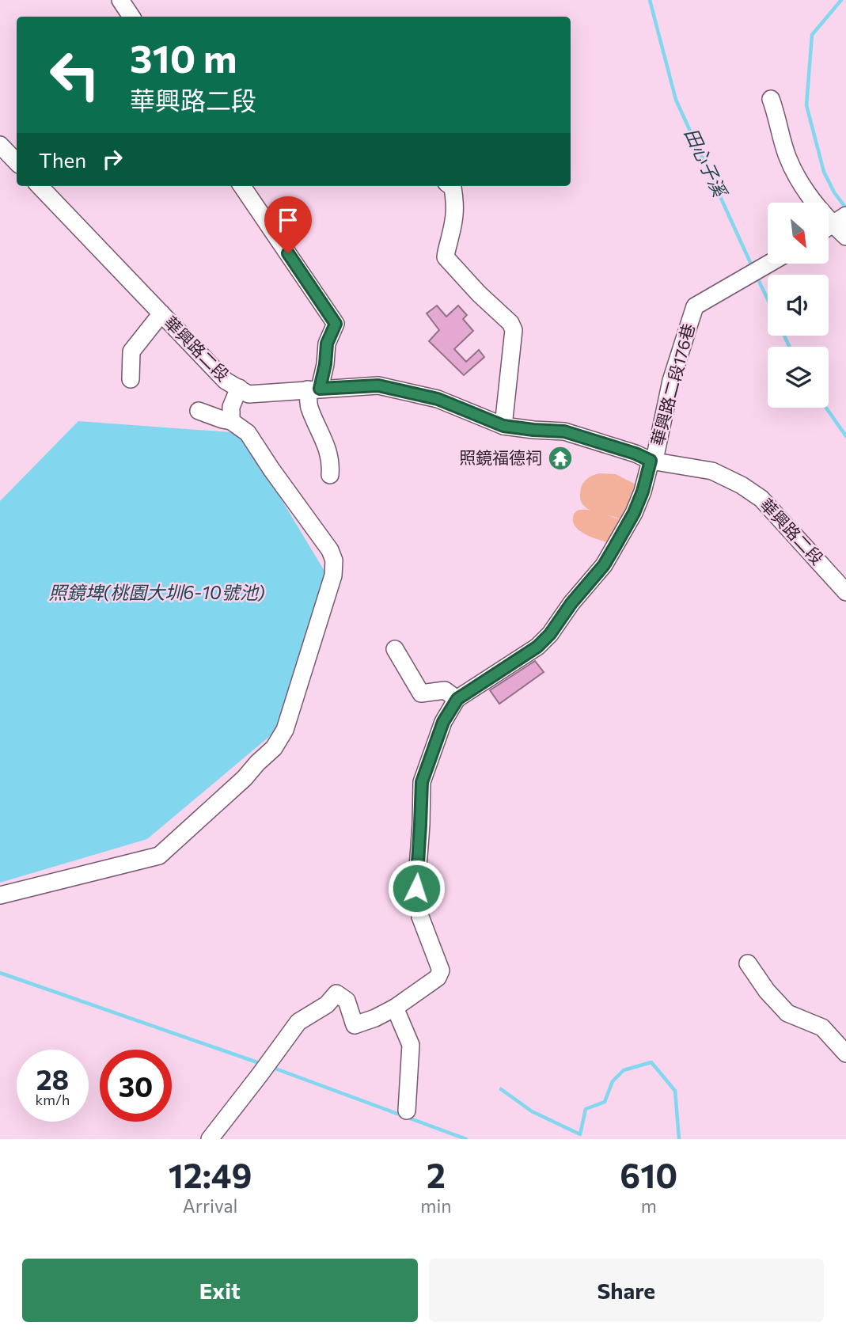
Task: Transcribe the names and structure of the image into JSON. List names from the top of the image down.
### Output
{
  "streets": {
    "street": ["華興路二段", "華興路二段176巷"]
  },
  "crossings": [
    ["華興路二段", "華興路二段176巷"]
  ],
  "water": ["田心子溪", "照鏡埤(桃園大圳6-10號池)"],
  "places": {
    "temple": ["照鏡福德祠"]
  },
  "north": "bottom right",
  "page": {
    "turn": ["310 m", "華興路二段"],
    "then": "Then",
    "speed": "28 km/h",
    "limit": "30",
    "eta": [
      "12:49",
      "Arrival",
      "2",
      "min",
      "610",
      "m"
    ],
    "buttons": ["Exit", "Share"]
  }
}
